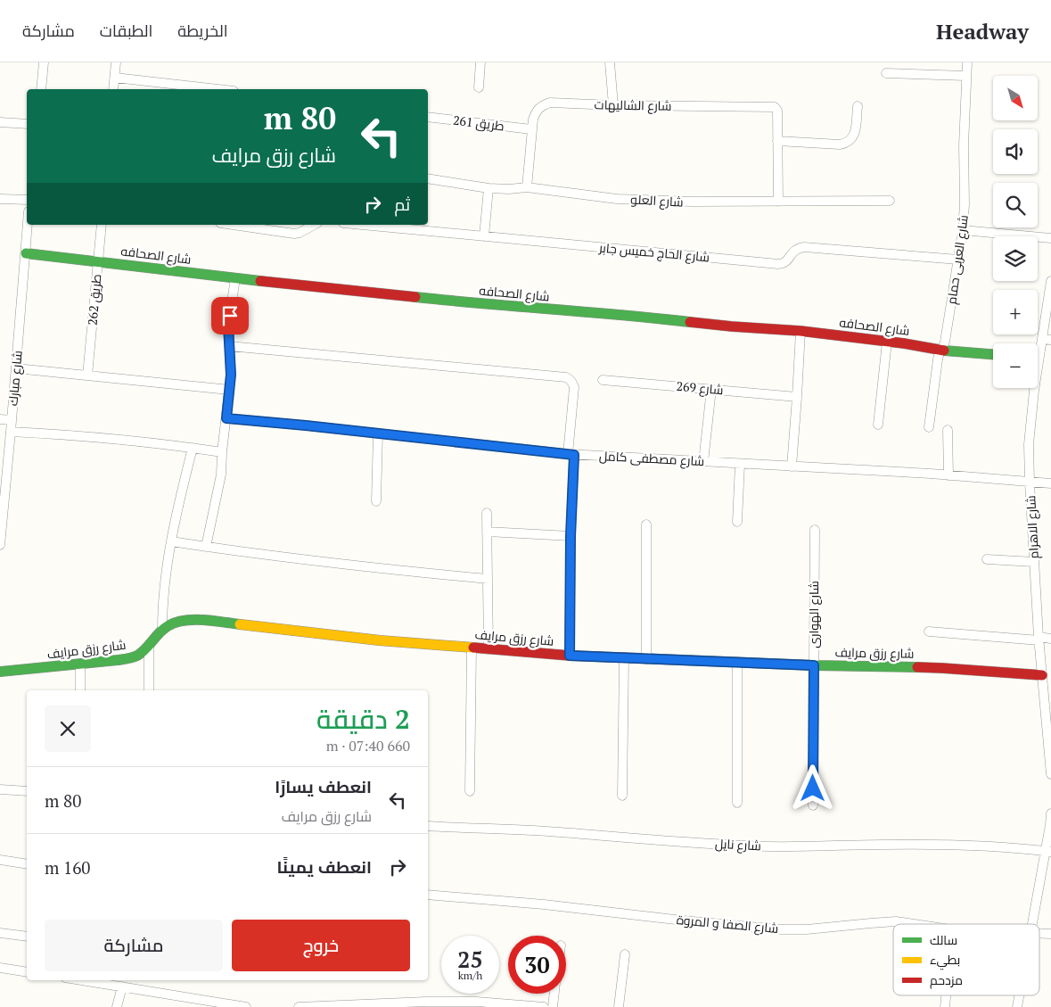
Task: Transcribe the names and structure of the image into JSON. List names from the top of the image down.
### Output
{
  "streets": {
    "street": [
      "شارع الشاليهات",
      "طريق 261",
      "شارع العلو",
      "شارع الحاج خميس جابر",
      "شارع الصحافه",
      "شارع العربى حمام",
      "طريق 262",
      "شارع مبارك",
      "شارع 269",
      "شارع مصطفى كامل",
      "شارع الاهرام",
      "شارع الهوارى",
      "شارع رزق مرايف",
      "شارع نايل",
      "شارع الصفا و المروة"
    ]
  },
  "crossings": [
    ["شارع الشاليهات", "طريق 261"],
    ["شارع الشاليهات", "شارع العلو"],
    ["شارع الحاج خميس جابر", "شارع العربى حمام"],
    ["شارع الصحافه", "شارع العربى حمام"],
    ["شارع الصحافه", "طريق 262"],
    ["شارع الصحافه", "شارع مبارك"],
    ["شارع مصطفى كامل", "شارع الاهرام"],
    ["شارع الاهرام", "شارع رزق مرايف"],
    ["شارع الهوارى", "شارع رزق مرايف"]
  ],
  "legend": ["سالك", "بطيء", "مزدحم"],
  "north": "bottom right",
  "page": {
    "header": "Headway",
    "nav": ["الخريطة", "الطبقات", "مشاركة"],
    "map_buttons": ["+", "−"],
    "turn": ["80 m", "شارع رزق مرايف"],
    "then": "ثم",
    "heading": ["2 دقيقة", "660 m · 07:40"],
    "list": [
      {
        "name": "انعطف يسارًا",
        "note": "شارع رزق مرايف",
        "value": "80 m"
      },
      {
        "name": "انعطف يمينًا",
        "value": "160 m"
      }
    ],
    "buttons": ["خروج", "مشاركة"],
    "speed": "25 km/h",
    "limit": "30"
  }
}
